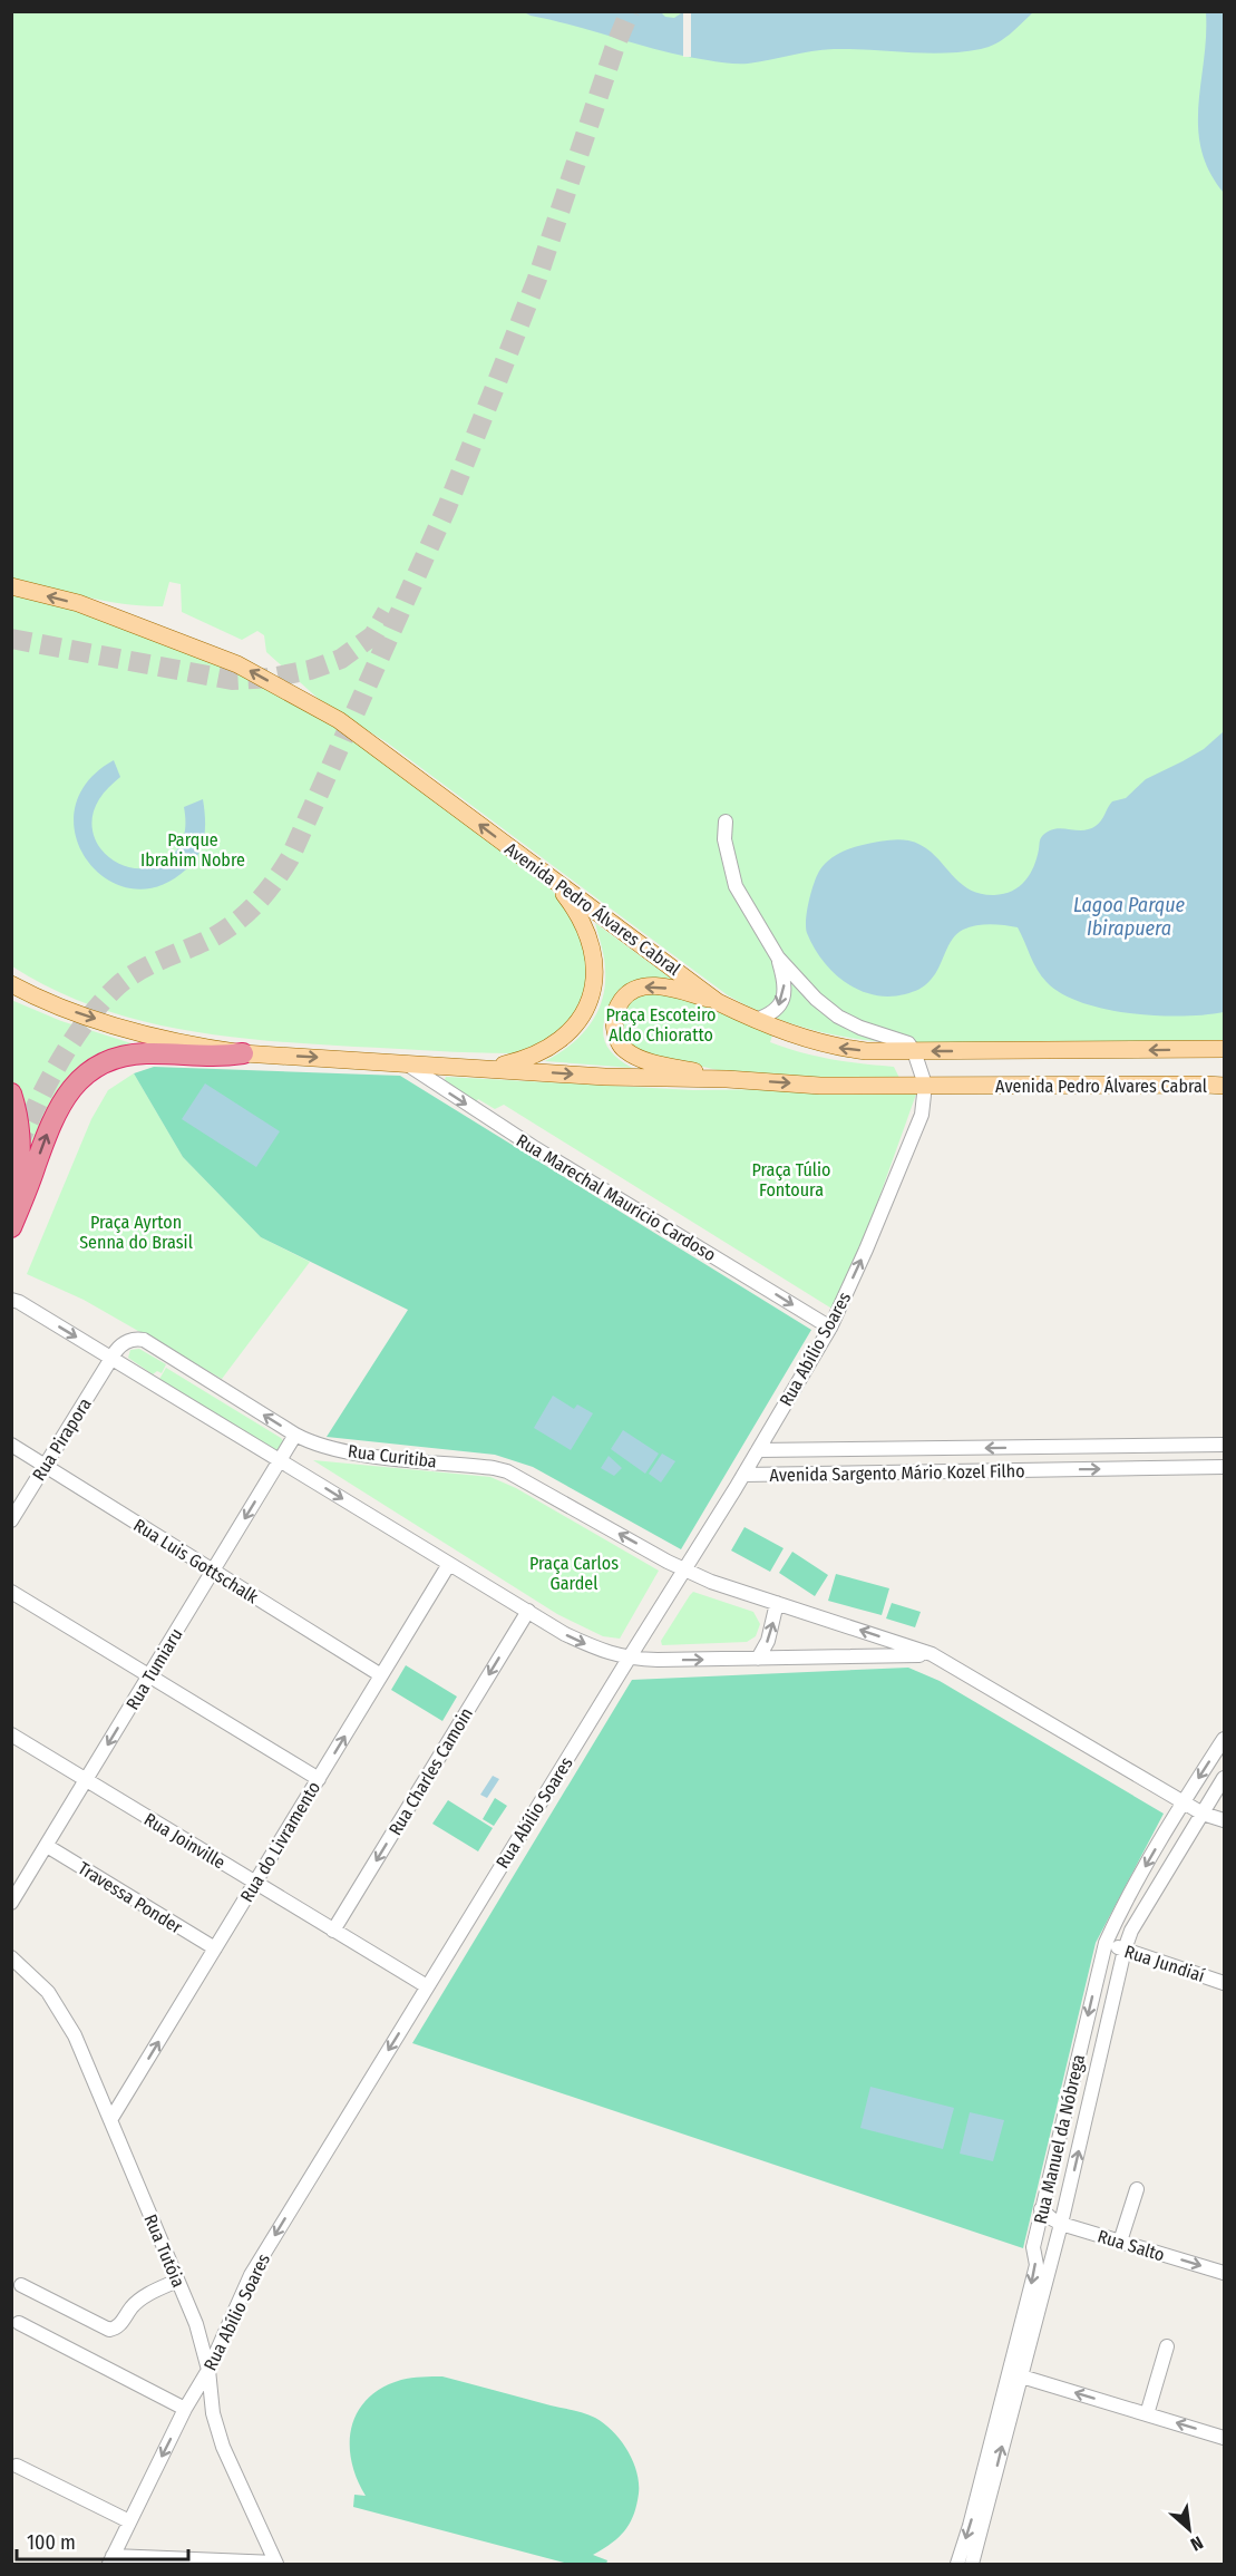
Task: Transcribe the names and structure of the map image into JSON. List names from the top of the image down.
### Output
{
  "streets": {
    "main road": ["Avenida Pedro Álvares Cabral"],
    "street": [
      "Rua Marechal Maurício Cardoso",
      "Rua Abílio Soares",
      "Rua Pirapora",
      "Rua Curitiba",
      "Avenida Sargento Mário Kozel Filho",
      "Rua Luis Gottschalk",
      "Rua Tumiaru",
      "Rua Charles Camoin",
      "Rua Joinville",
      "Rua do Livramento",
      "Travessa Ponder",
      "Rua Jundiaí",
      "Rua Manuel da Nóbrega",
      "Rua Salto",
      "Rua Tutóia"
    ]
  },
  "crossings": [
    ["Avenida Pedro Álvares Cabral", "Rua Marechal Maurício Cardoso"],
    ["Avenida Pedro Álvares Cabral", "Rua Abílio Soares"],
    ["Rua Marechal Maurício Cardoso", "Rua Abílio Soares"],
    ["Rua Abílio Soares", "Rua Curitiba"],
    ["Rua Abílio Soares", "Avenida Sargento Mário Kozel Filho"],
    ["Rua Abílio Soares", "Rua Joinville"],
    ["Rua Abílio Soares", "Rua Tutóia"],
    ["Rua Pirapora", "Rua Curitiba"],
    ["Rua Pirapora", "Rua Luis Gottschalk"],
    ["Rua Curitiba", "Rua Tumiaru"],
    ["Rua Curitiba", "Rua Manuel da Nóbrega"],
    ["Rua Luis Gottschalk", "Rua Tumiaru"],
    ["Rua Luis Gottschalk", "Rua do Livramento"],
    ["Rua Tumiaru", "Rua Joinville"],
    ["Rua Tumiaru", "Travessa Ponder"],
    ["Rua Charles Camoin", "Rua Joinville"],
    ["Rua Joinville", "Rua do Livramento"],
    ["Rua do Livramento", "Travessa Ponder"],
    ["Rua do Livramento", "Rua Tutóia"],
    ["Rua Jundiaí", "Rua Manuel da Nóbrega"],
    ["Rua Manuel da Nóbrega", "Rua Salto"]
  ],
  "one_way": [
    "Rua Marechal Maurício Cardoso",
    "Rua Tumiaru",
    "Rua Charles Camoin",
    "Rua do Livramento",
    "Rua Salto"
  ],
  "water": ["Lagoa Parque Ibirapuera"],
  "parks": [
    "Parque Ibrahim Nobre",
    "Praça Escoteiro Aldo Chioratto",
    "Praça Túlio Fontoura",
    "Praça Ayrton Senna do Brasil",
    "Praça Carlos Gardel"
  ],
  "scale_bar": "100 m",
  "north": "bottom right"
}
